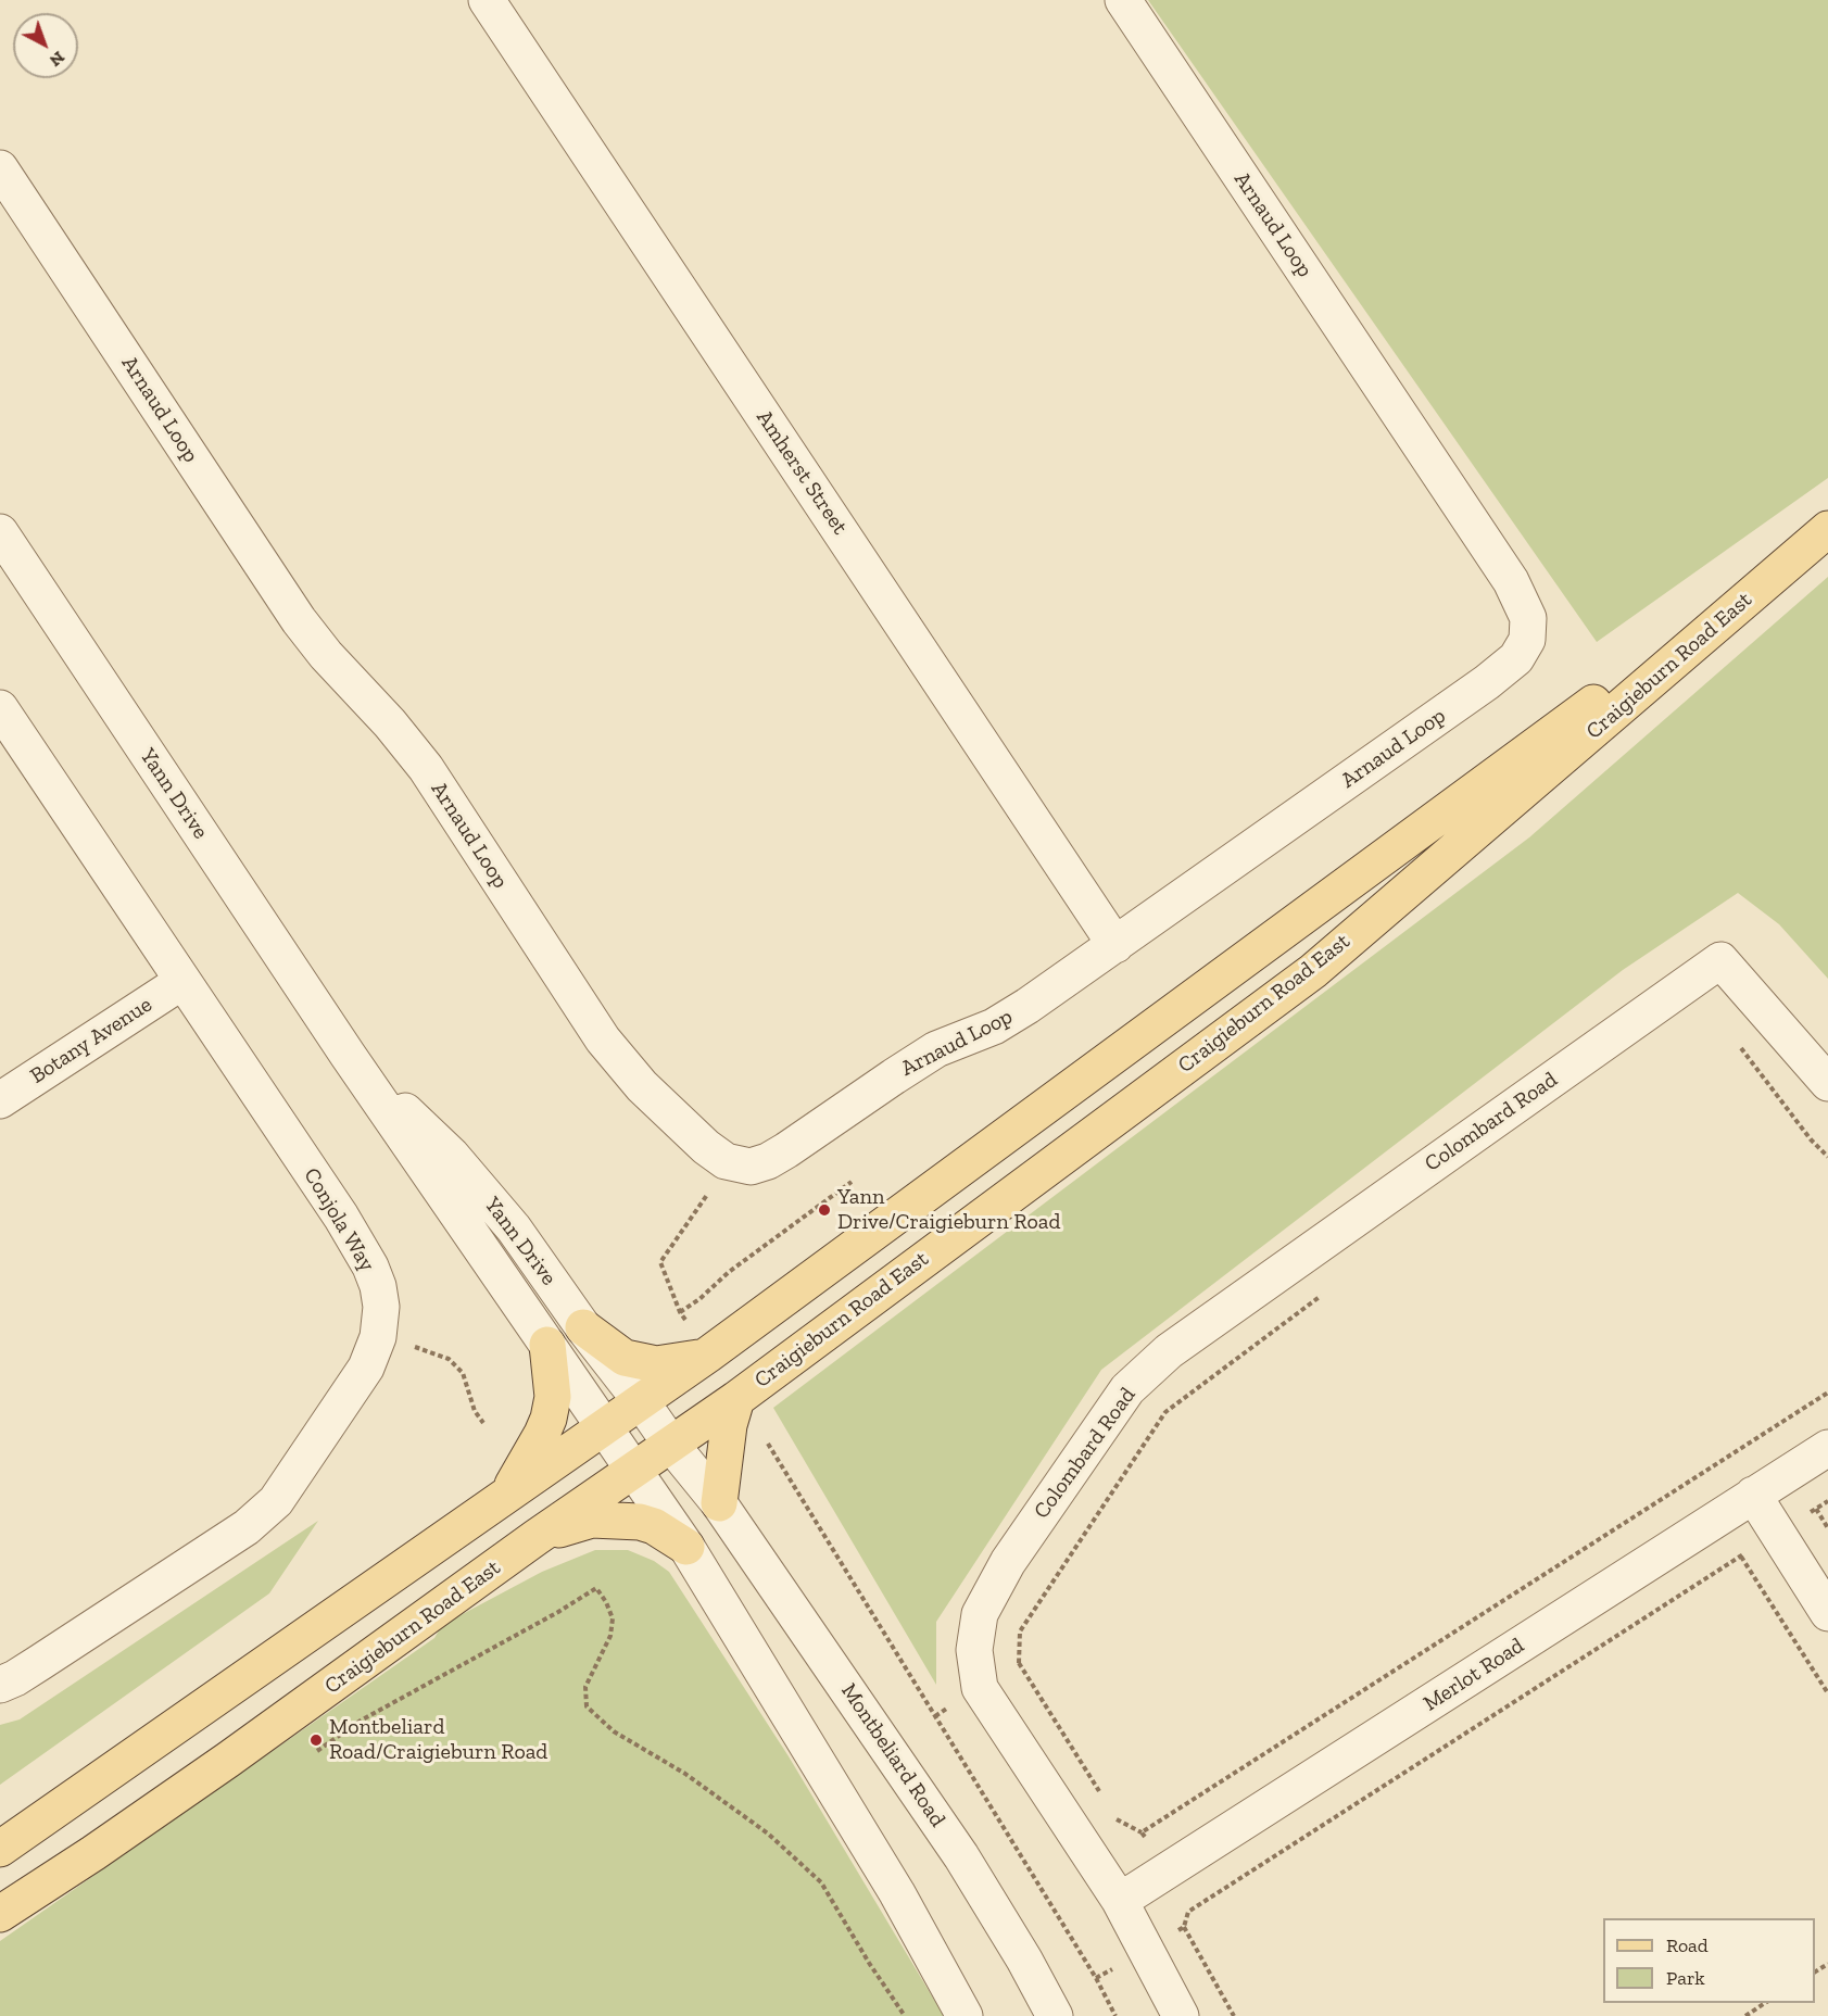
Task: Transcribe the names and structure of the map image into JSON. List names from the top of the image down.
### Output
{
  "streets": {
    "main road": ["Craigieburn Road East"],
    "street": [
      "Arnaud Loop",
      "Amherst Street",
      "Yann Drive",
      "Botany Avenue",
      "Colombard Road",
      "Conjola Way",
      "Merlot Road",
      "Montbeliard Road"
    ]
  },
  "crossings": [
    ["Arnaud Loop", "Amherst Street"],
    ["Craigieburn Road East", "Yann Drive"],
    ["Craigieburn Road East", "Montbeliard Road"],
    ["Yann Drive", "Montbeliard Road"],
    ["Botany Avenue", "Conjola Way"],
    ["Colombard Road", "Merlot Road"]
  ],
  "places": ["Yann Drive/Craigieburn Road", "Montbeliard Road/Craigieburn Road"],
  "legend": ["Road", "Park"],
  "north": "bottom right"
}
